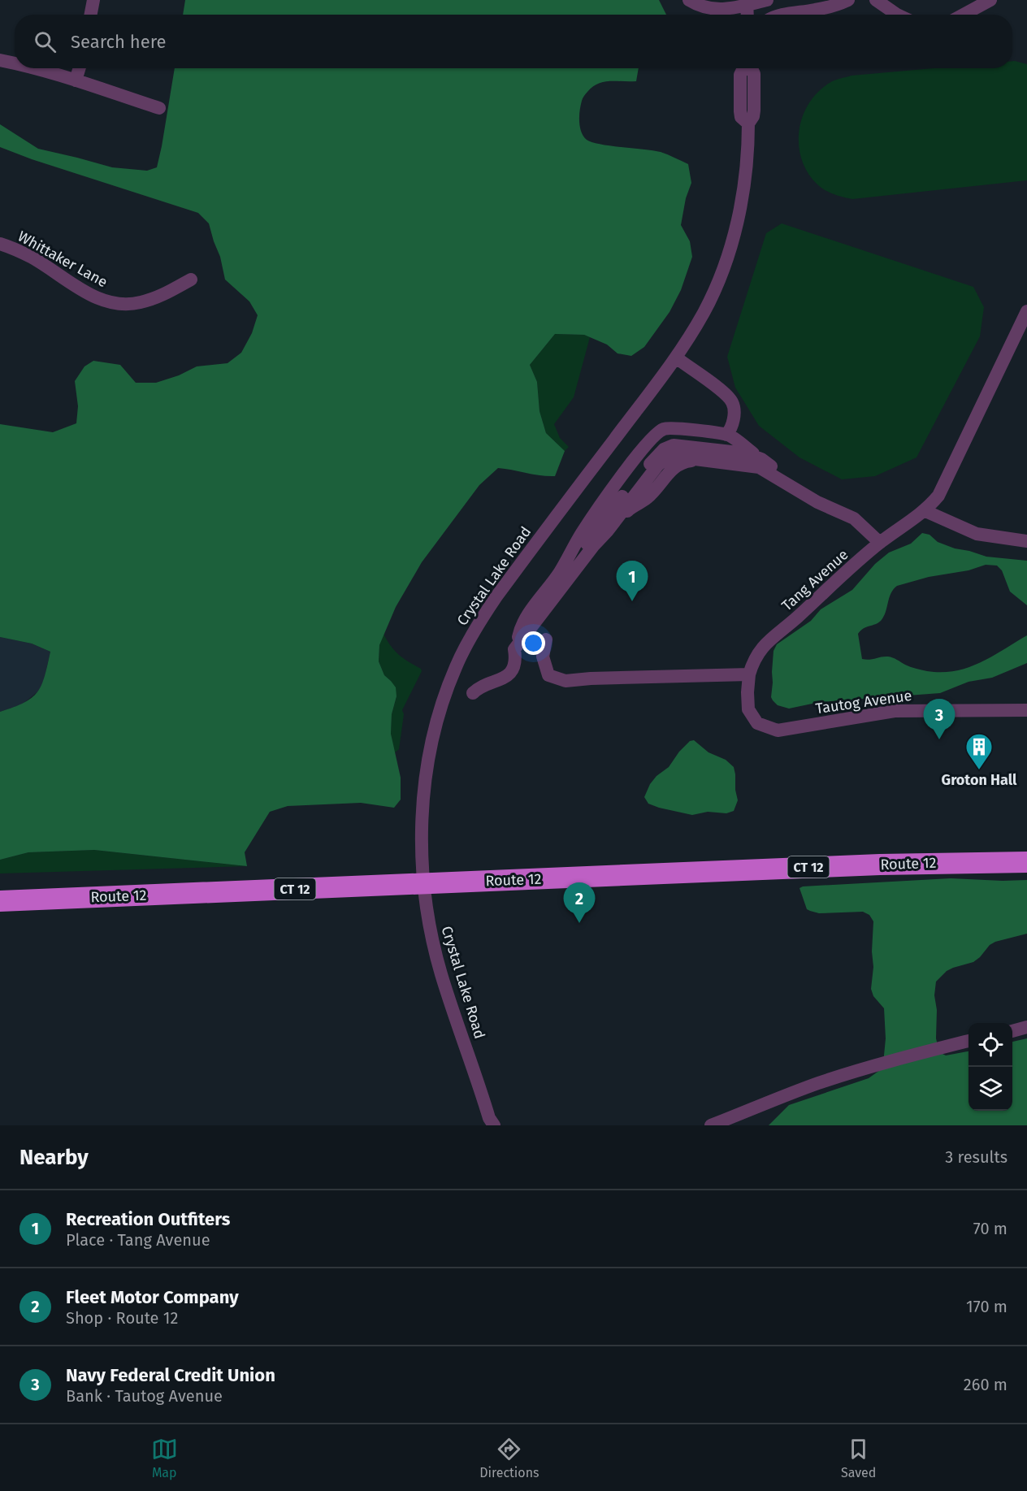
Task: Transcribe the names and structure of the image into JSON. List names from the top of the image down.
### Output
{
  "streets": {
    "highway": ["Route 12", "CT 12"],
    "street": [
      "Whittaker Lane",
      "Crystal Lake Road",
      "Tang Avenue",
      "Tautog Avenue"
    ]
  },
  "crossings": [
    ["Crystal Lake Road", "Route 12"],
    ["Tang Avenue", "Tautog Avenue"]
  ],
  "places": {
    "building": ["Groton Hall"]
  },
  "page": {
    "search": "Search here",
    "pins": ["1", "3", "2"],
    "heading": ["Nearby", "3 results"],
    "list": [
      {
        "mark": "1",
        "name": "Recreation Outfiters",
        "note": "Place · Tang Avenue",
        "value": "70 m"
      },
      {
        "mark": "2",
        "name": "Fleet Motor Company",
        "note": "Shop · Route 12",
        "value": "170 m"
      },
      {
        "mark": "3",
        "name": "Navy Federal Credit Union",
        "note": "Bank · Tautog Avenue",
        "value": "260 m"
      }
    ],
    "nav": ["Map", "Directions", "Saved"]
  }
}
